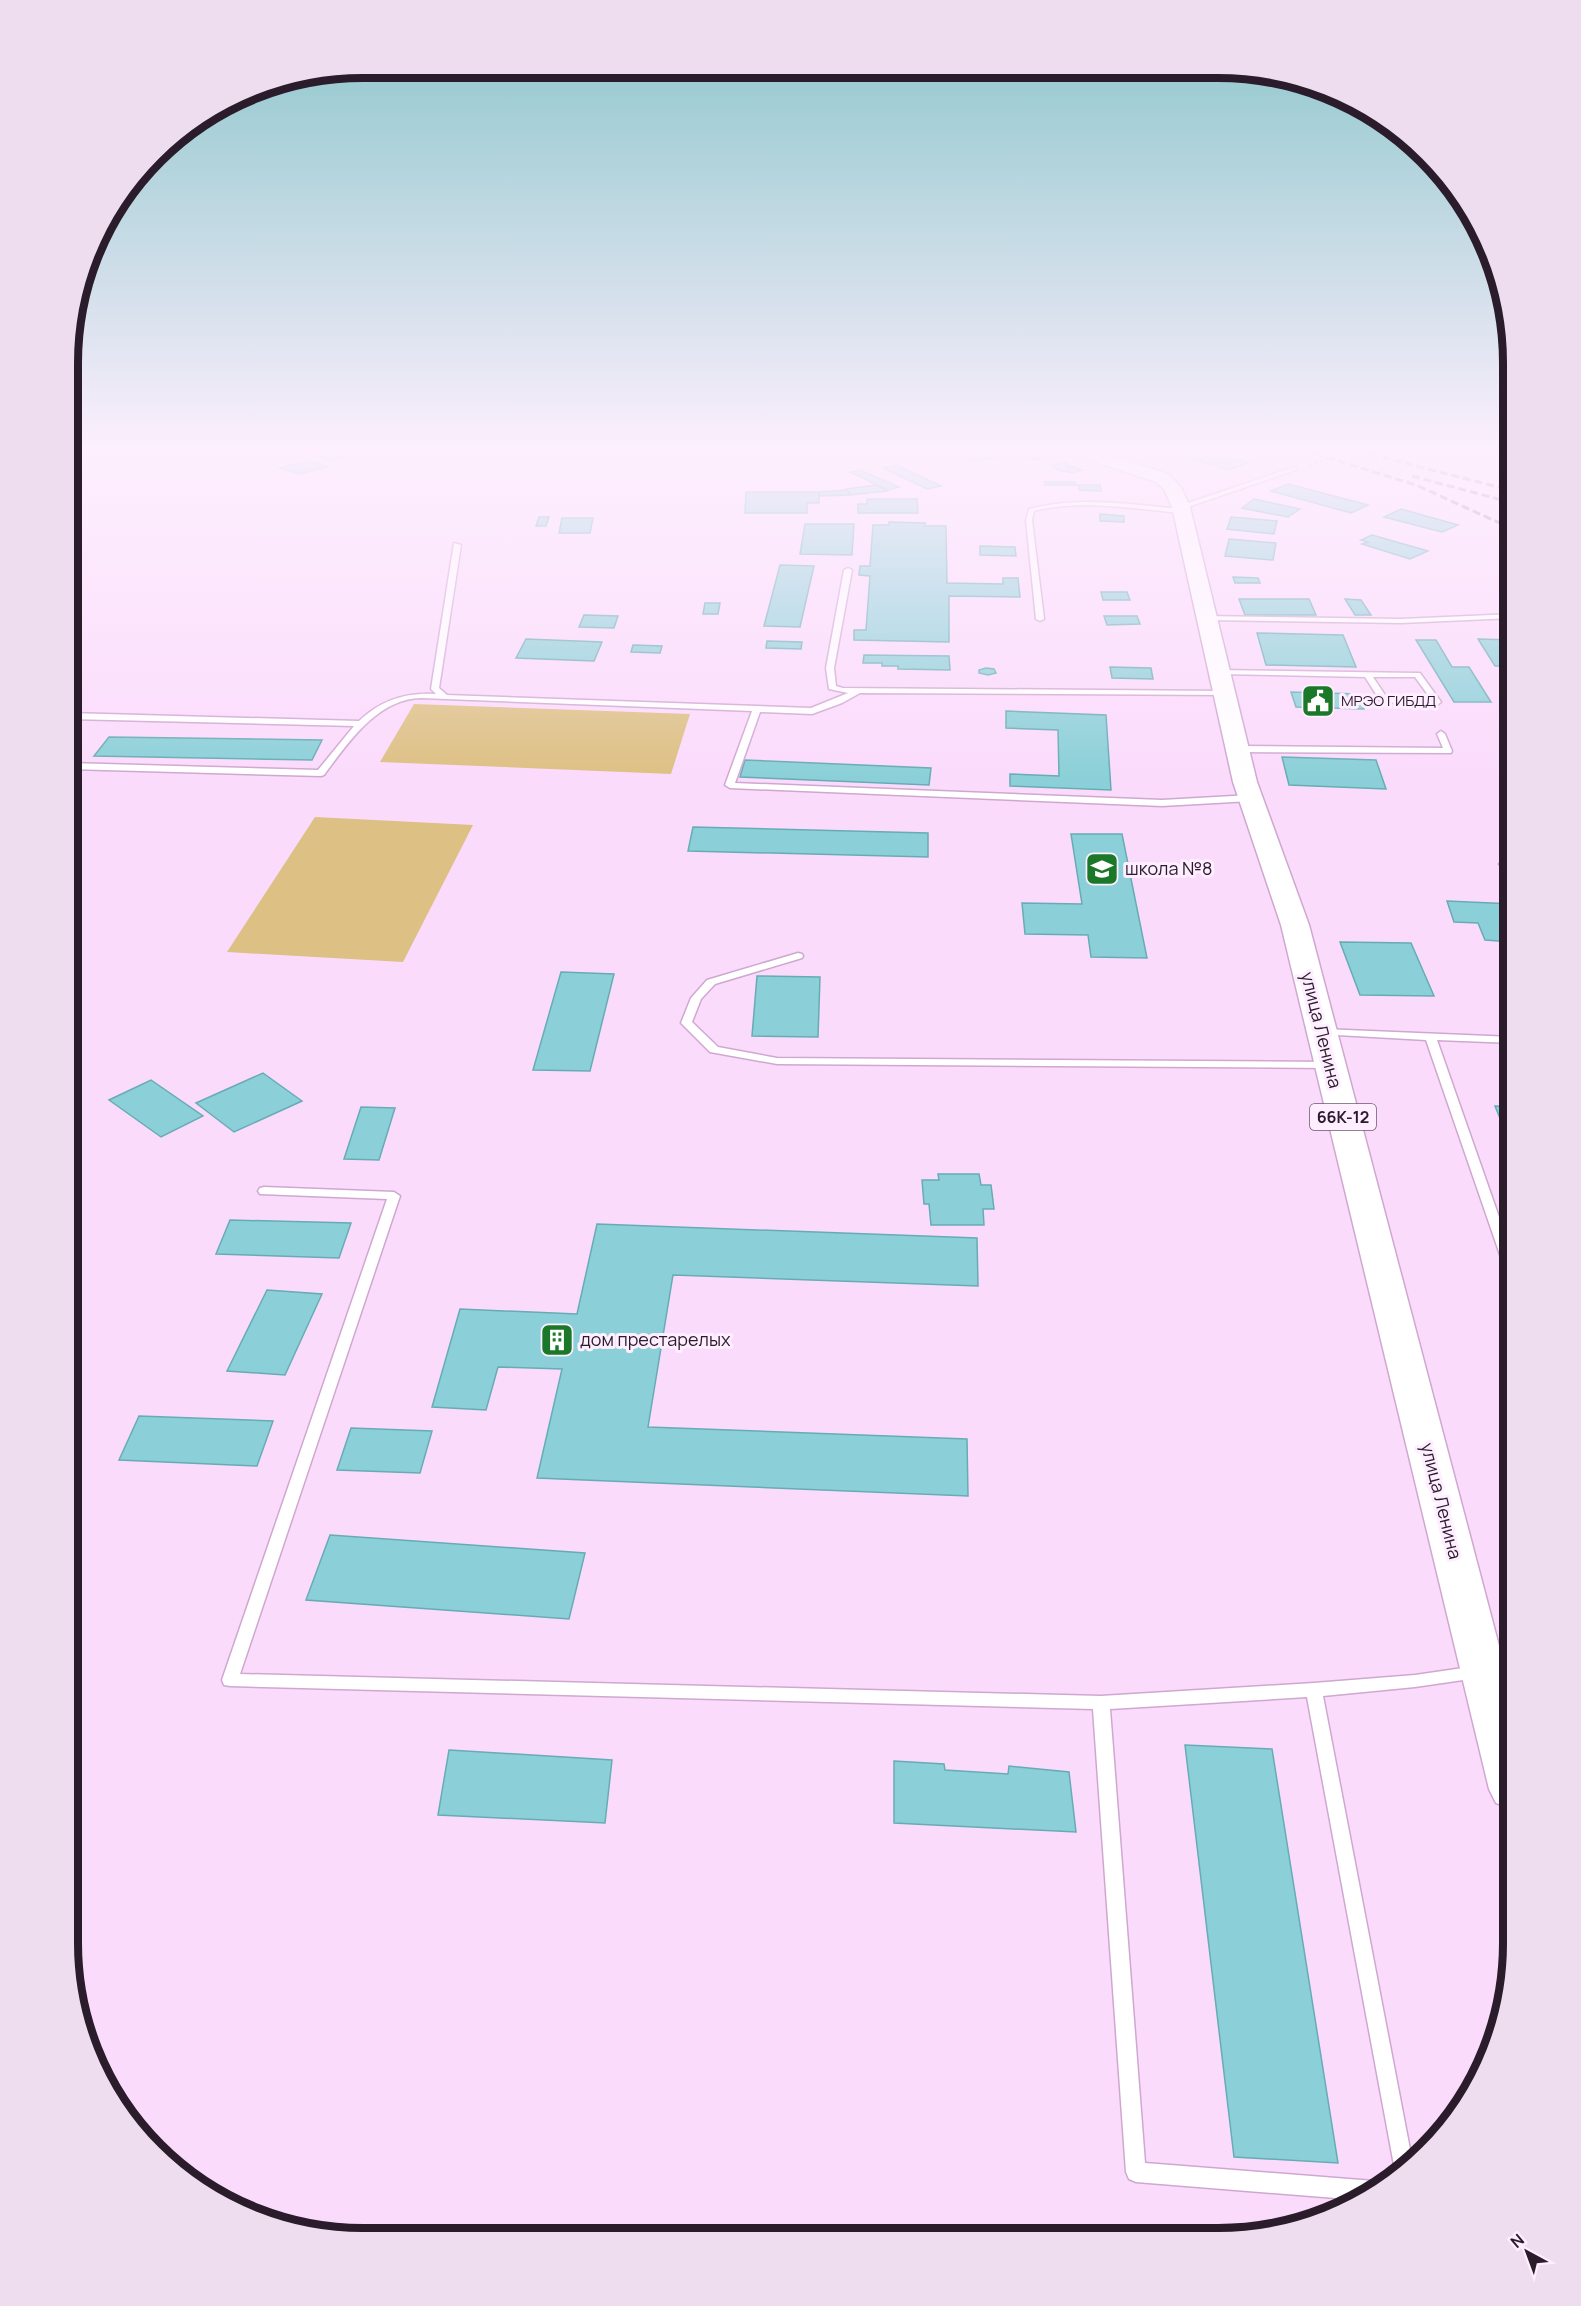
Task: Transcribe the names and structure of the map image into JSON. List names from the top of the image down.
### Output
{
  "streets": {
    "main road": ["улица Ленина", "66К-12"]
  },
  "places": {
    "public building": ["МРЭО ГИБДД"],
    "school or university": ["школа №8"],
    "building": ["дом престарелых"]
  },
  "north": "top left"
}
